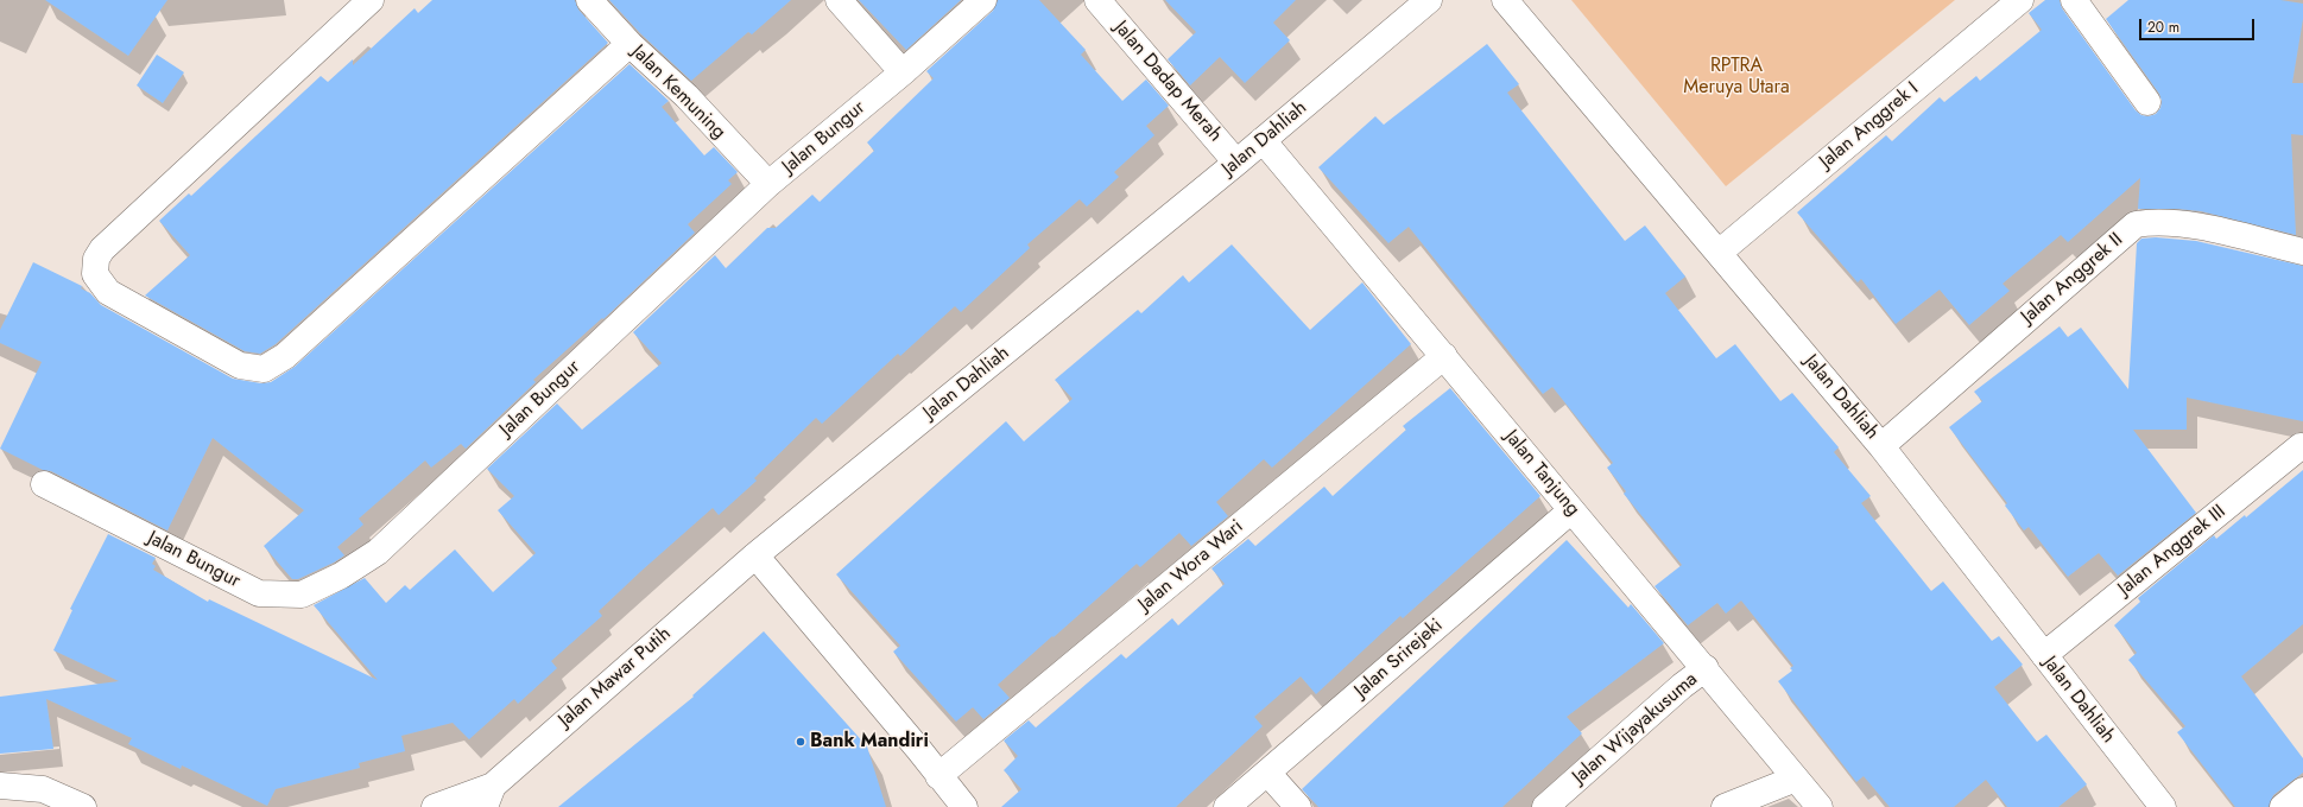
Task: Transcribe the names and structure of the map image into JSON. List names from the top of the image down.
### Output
{
  "streets": {
    "street": [
      "Jalan Dadap Merah",
      "Jalan Kemuning",
      "Jalan Anggrek I",
      "Jalan Bungur",
      "Jalan Dahliah",
      "Jalan Anggrek II",
      "Jalan Tanjung",
      "Jalan Anggrek III",
      "Jalan Wora Wari",
      "Jalan Srirejeki",
      "Jalan Mawar Putih",
      "Jalan Wijayakusuma"
    ]
  },
  "crossings": [
    ["Jalan Dadap Merah", "Jalan Dahliah"],
    ["Jalan Kemuning", "Jalan Bungur"],
    ["Jalan Anggrek I", "Jalan Dahliah"],
    ["Jalan Dahliah", "Jalan Anggrek II"],
    ["Jalan Dahliah", "Jalan Tanjung"],
    ["Jalan Dahliah", "Jalan Anggrek III"],
    ["Jalan Dahliah", "Jalan Mawar Putih"],
    ["Jalan Tanjung", "Jalan Wora Wari"],
    ["Jalan Tanjung", "Jalan Srirejeki"],
    ["Jalan Tanjung", "Jalan Wijayakusuma"]
  ],
  "parks": ["RPTRA Meruya Utara"],
  "places": ["Bank Mandiri"],
  "scale_bar": "20 m"
}
